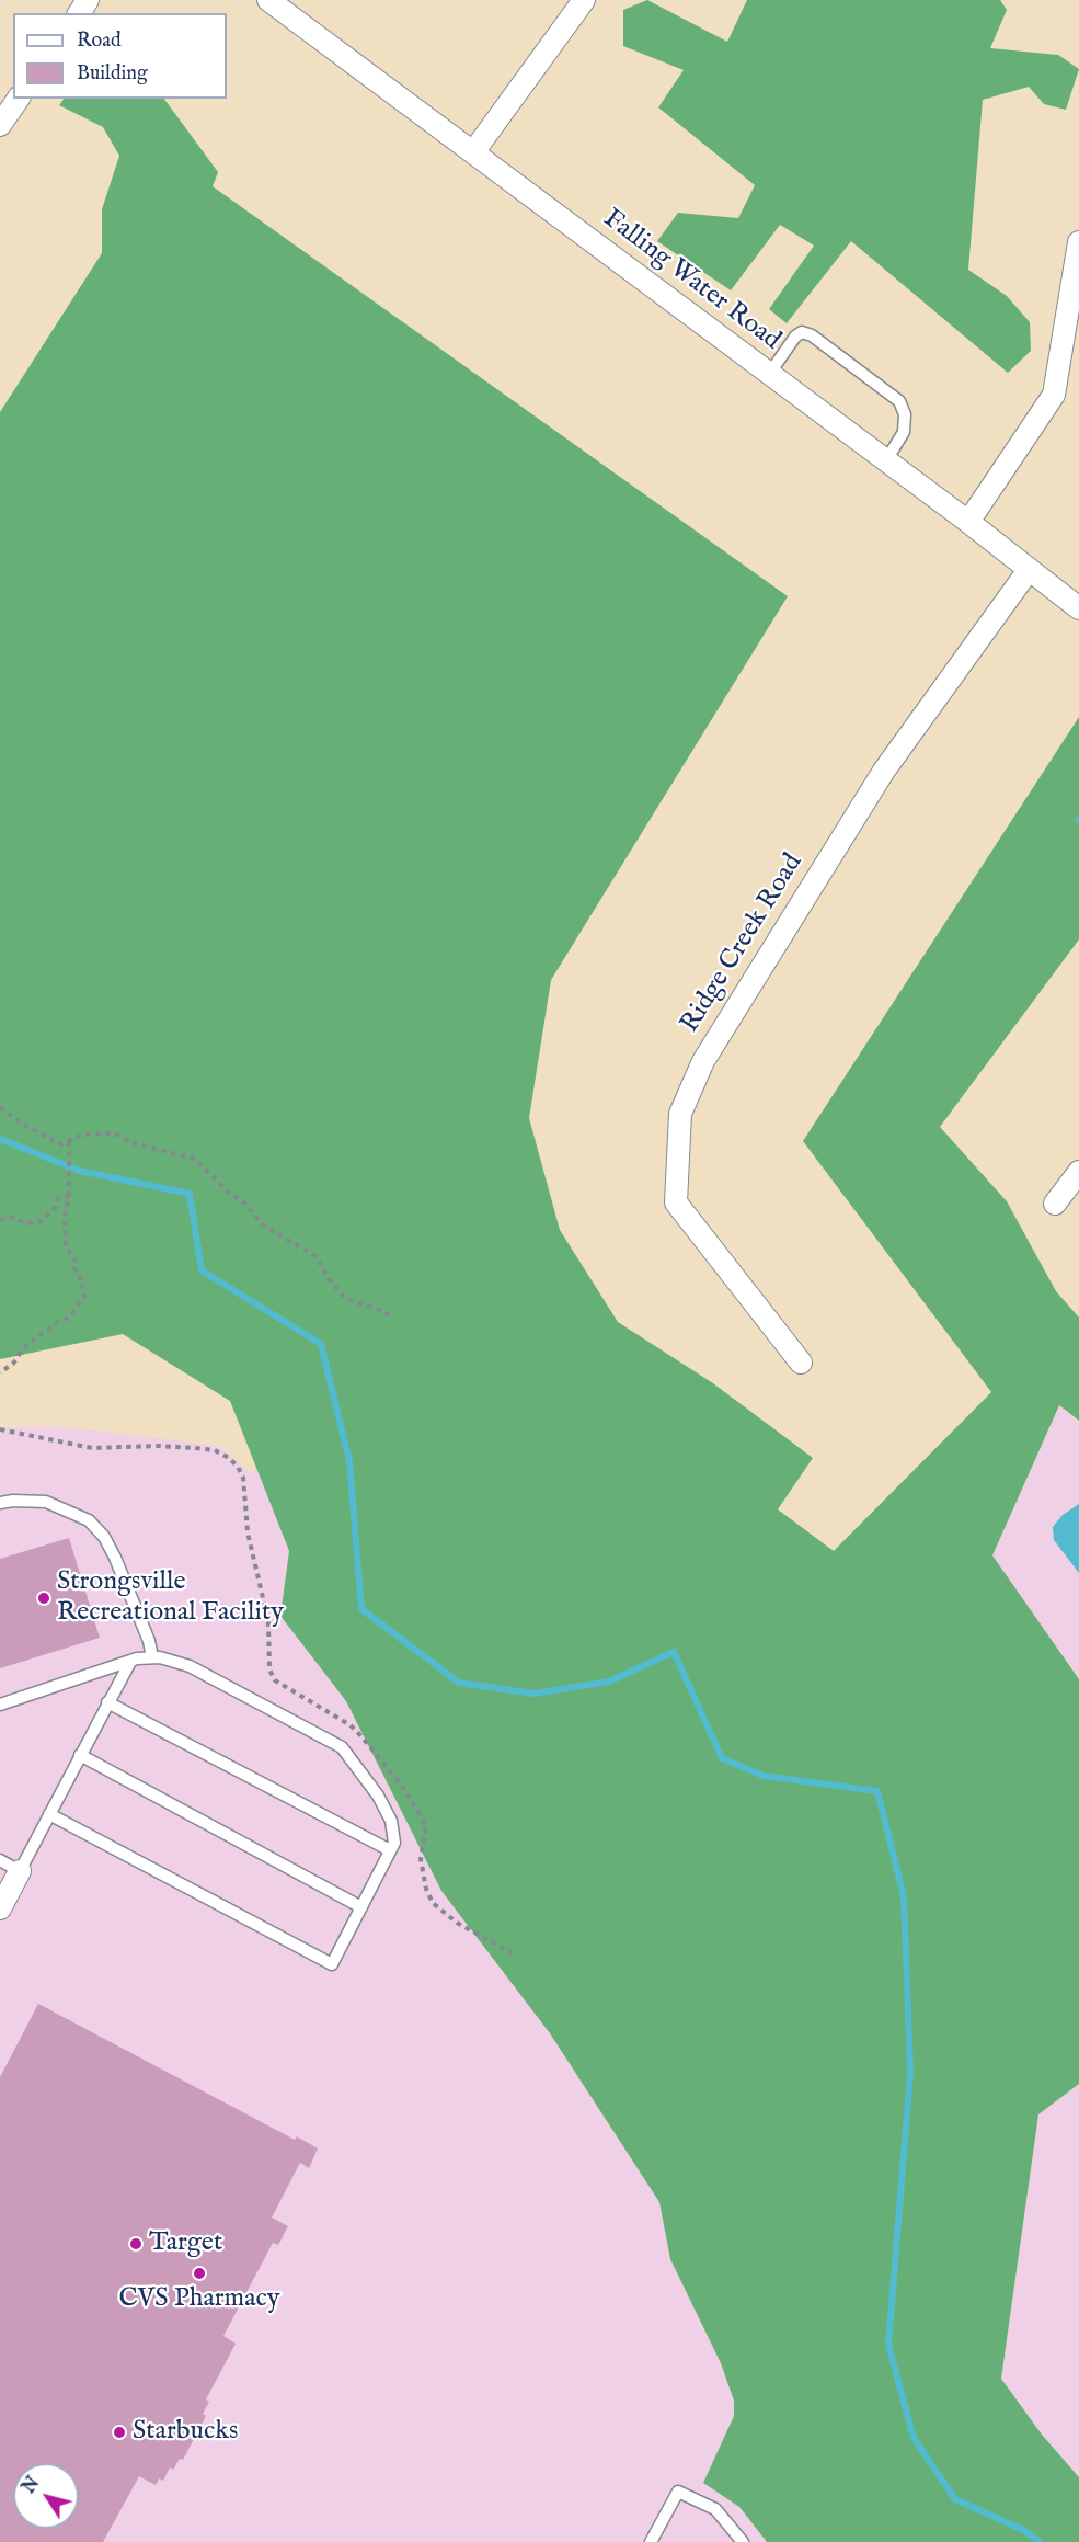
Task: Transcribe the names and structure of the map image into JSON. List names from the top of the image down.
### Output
{
  "streets": {
    "street": ["Falling Water Road", "Ridge Creek Road"]
  },
  "crossings": [
    ["Falling Water Road", "Ridge Creek Road"]
  ],
  "places": [
    "Strongsville Recreational Facility",
    "Target",
    "CVS Pharmacy",
    "Starbucks"
  ],
  "legend": ["Road", "Building"],
  "north": "top left"
}
